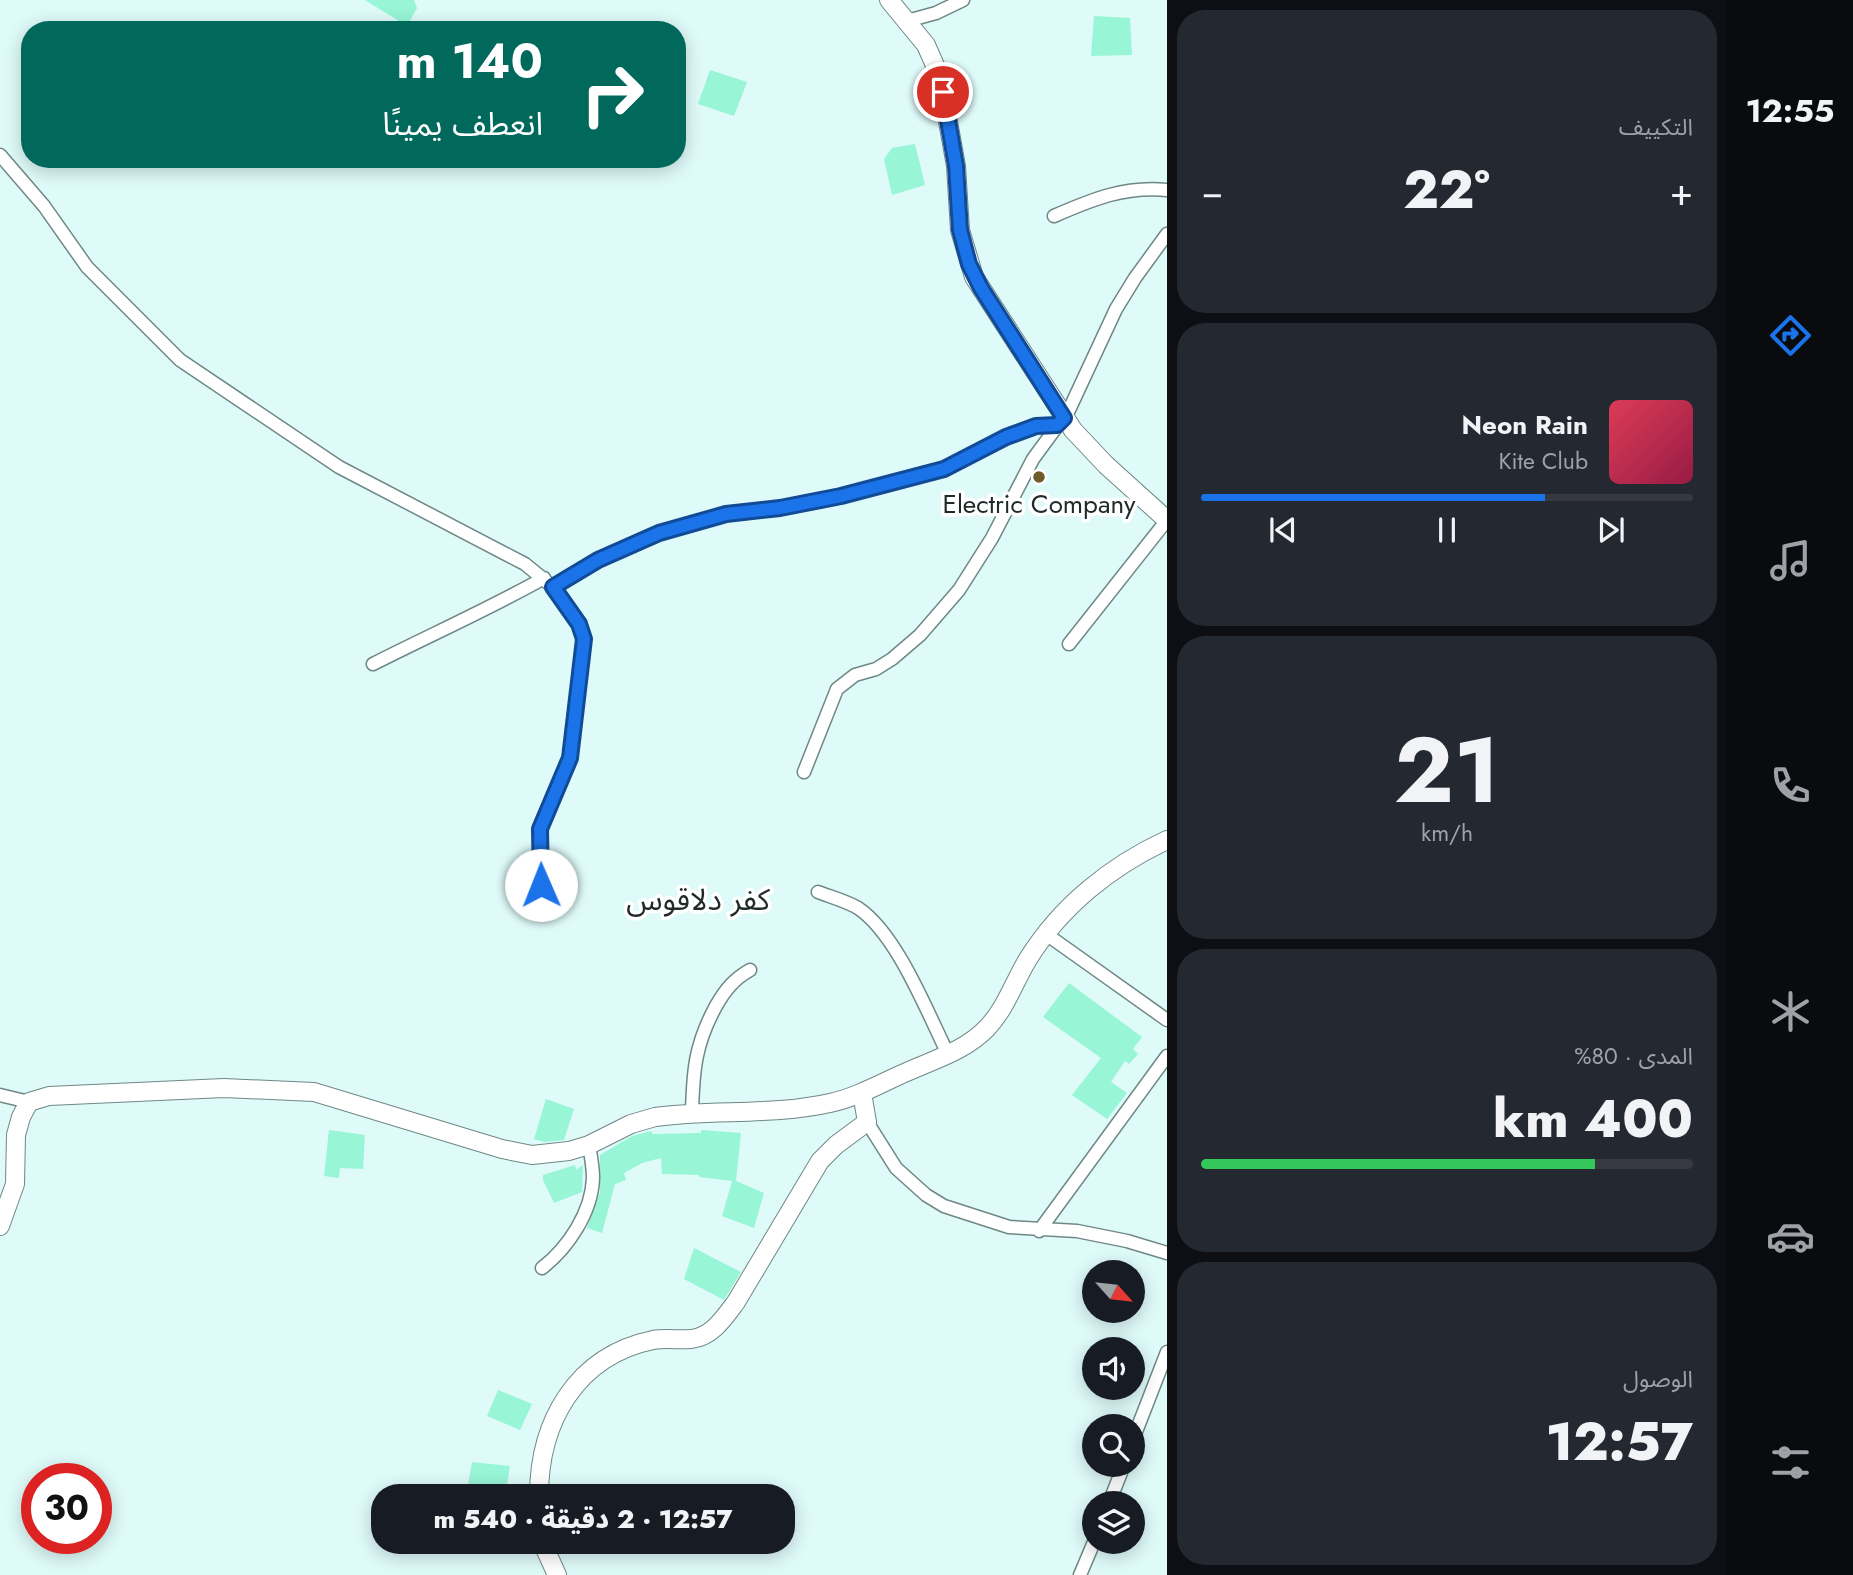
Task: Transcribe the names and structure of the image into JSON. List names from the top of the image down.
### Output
{
  "districts": ["كفر دلاقوس"],
  "places": ["Electric Company"],
  "north": "bottom right",
  "page": {
    "tabs": "12:55",
    "tile": [
      "التكييف",
      ["21", "km/h"],
      ["المدى · 80%", "400 km"],
      ["الوصول", "12:57"]
    ],
    "turn": ["140 m", "انعطف يمينًا"],
    "heat": ["−", "22°", "+"],
    "song": ["Neon Rain", "Kite Club"],
    "limit": "30",
    "trip": "12:57 · 2 دقيقة · 540 m"
  }
}
